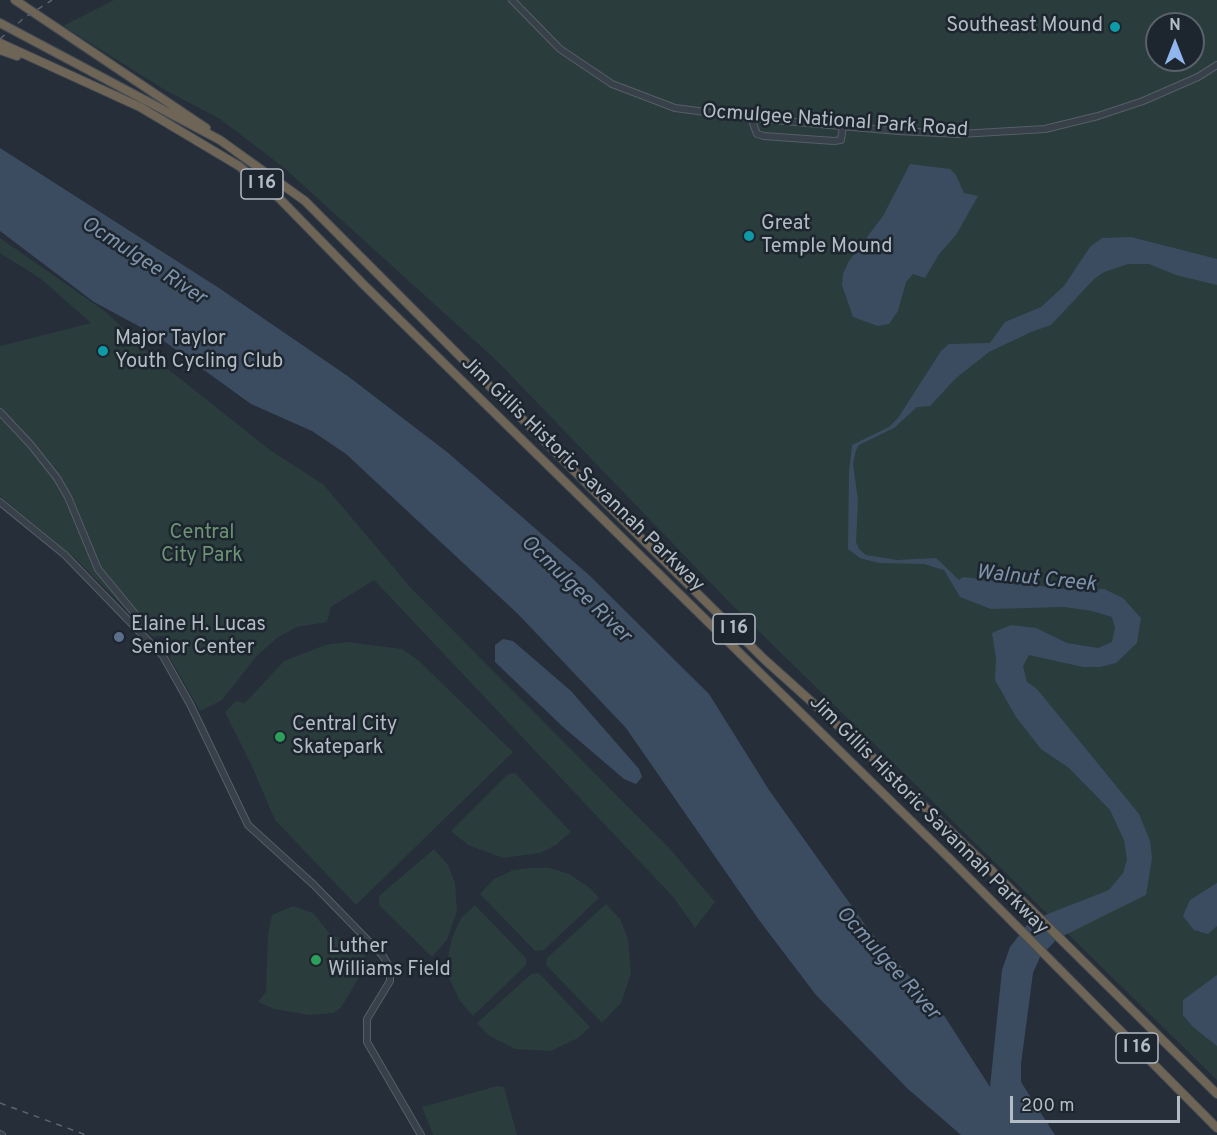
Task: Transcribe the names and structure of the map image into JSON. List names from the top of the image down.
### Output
{
  "streets": {
    "highway": ["I 16", "Jim Gillis Historic Savannah Parkway"],
    "street": ["Ocmulgee National Park Road"]
  },
  "water": ["Ocmulgee River", "Walnut Creek"],
  "parks": ["Central City Park"],
  "places": [
    "Southeast Mound",
    "Great Temple Mound",
    "Major Taylor Youth Cycling Club",
    "Elaine H. Lucas Senior Center",
    "Central City Skatepark",
    "Luther Williams Field"
  ],
  "scale_bar": "200 m",
  "north": "top"
}
